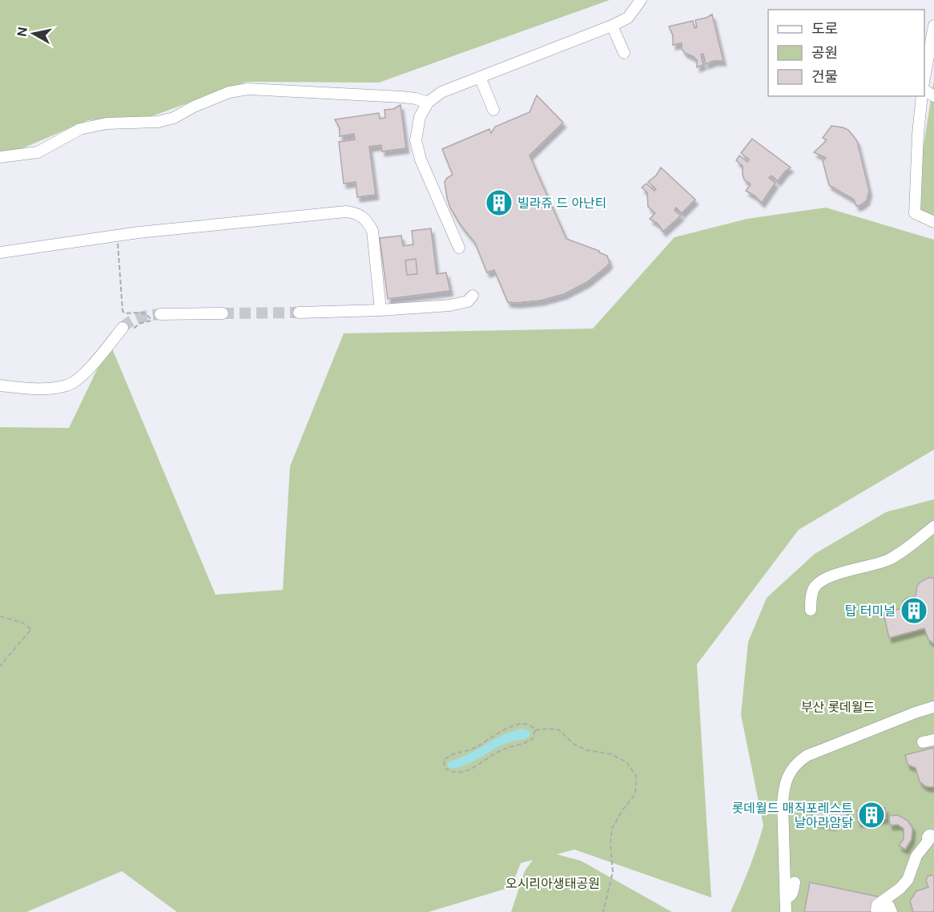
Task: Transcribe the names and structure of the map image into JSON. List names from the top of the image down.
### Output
{
  "parks": ["부산 롯데월드", "오시리아생태공원"],
  "places": {
    "building": ["빌라쥬 드 아난티", "탑 터미널", "롯데월드 매직포레스트 날아라암닭"]
  },
  "legend": ["도로", "공원", "건물"],
  "north": "left"
}
